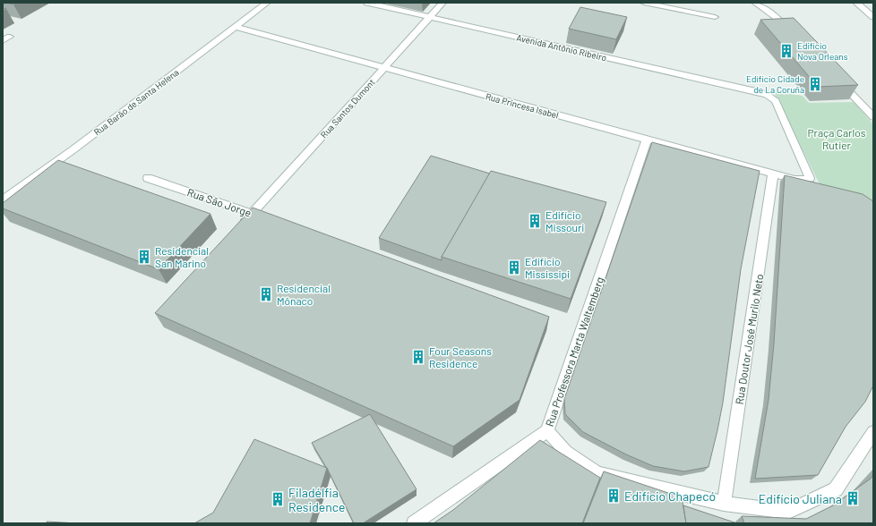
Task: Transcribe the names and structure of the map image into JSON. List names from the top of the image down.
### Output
{
  "streets": {
    "street": [
      "Avenida Antônio Ribeiro",
      "Rua Barão de Santa Helena",
      "Rua Princesa Isabel",
      "Rua Santos Dumont",
      "Rua São Jorge",
      "Rua Doutor José Murilo Neto",
      "Rua Professora Marta Waltemberg"
    ]
  },
  "crossings": [
    ["Avenida Antônio Ribeiro", "Rua Princesa Isabel"],
    ["Avenida Antônio Ribeiro", "Rua Santos Dumont"],
    ["Rua Barão de Santa Helena", "Rua Princesa Isabel"],
    ["Rua Princesa Isabel", "Rua Santos Dumont"],
    ["Rua Princesa Isabel", "Rua Doutor José Murilo Neto"],
    ["Rua Princesa Isabel", "Rua Professora Marta Waltemberg"],
    ["Rua Santos Dumont", "Rua São Jorge"]
  ],
  "parks": ["Praça Carlos Rutier"],
  "places": {
    "building": [
      "Edifício Nova Orleans",
      "Edíficio Cidade de La Coruña",
      "Edifício Missouri",
      "Residencial San Marino",
      "Edifício Mississipi",
      "Residencial Mônaco",
      "Four Seasons Residence",
      "Edifício Chapecó",
      "Edifício Juliana",
      "Filadélfia Residence"
    ]
  }
}
